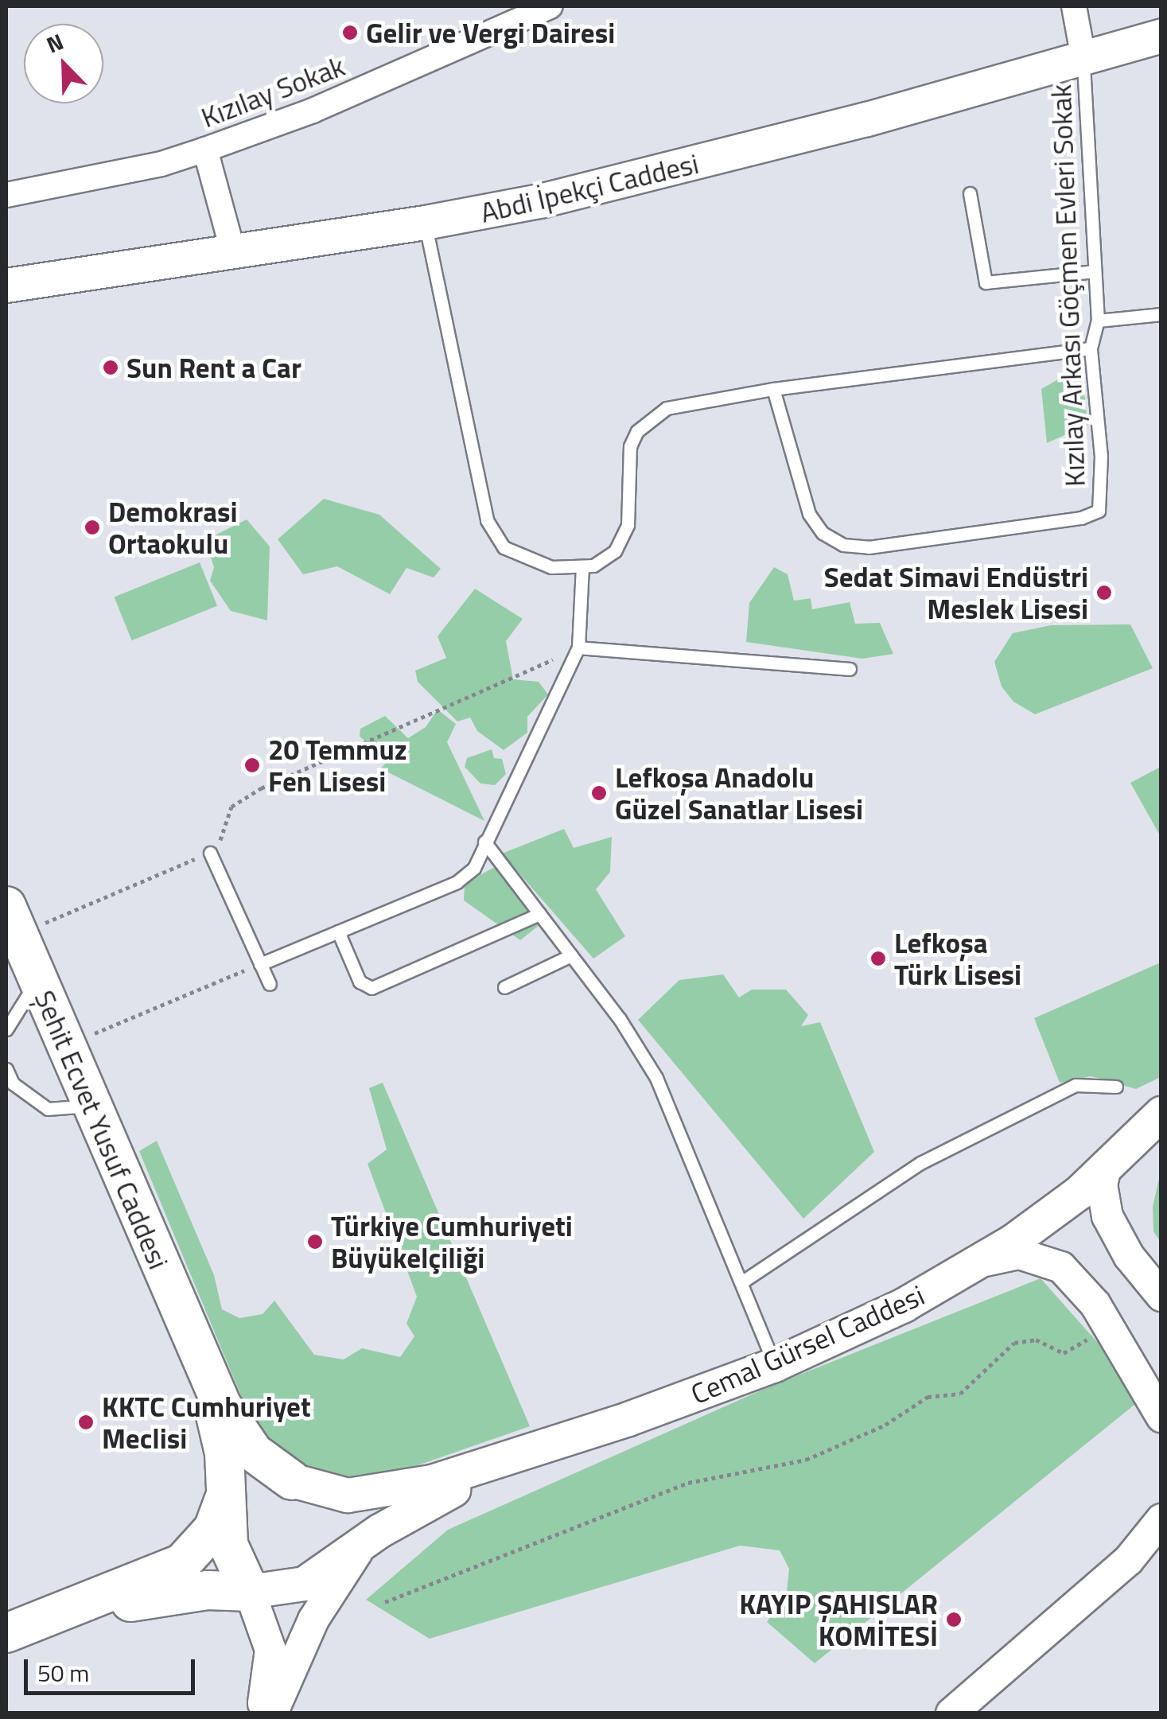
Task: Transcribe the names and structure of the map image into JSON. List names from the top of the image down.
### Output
{
  "streets": {
    "main road": ["Abdi İpekçi Caddesi", "Şehit Ecvet Yusuf Caddesi", "Cemal Gürsel Caddesi"],
    "street": ["Kızılay Sokak"],
    "lane": ["Kızılay Arkası Göçmen Evleri Sokak"]
  },
  "crossings": [
    ["Abdi İpekçi Caddesi", "Kızılay Arkası Göçmen Evleri Sokak"],
    ["Şehit Ecvet Yusuf Caddesi", "Cemal Gürsel Caddesi"]
  ],
  "places": [
    "Gelir ve Vergi Dairesi",
    "Sun Rent a Car",
    "Demokrasi Ortaokulu",
    "Sedat Simavi Endüstri Meslek Lisesi",
    "20 Temmuz Fen Lisesi",
    "Lefkoşa Anadolu Güzel Sanatlar Lisesi",
    "Lefkoşa Türk Lisesi",
    "Türkiye Cumhuriyeti Büyükelçiliği",
    "KKTC Cumhuriyet Meclisi",
    "KAYIP ŞAHISLAR KOMİTESİ"
  ],
  "scale_bar": "50 m",
  "north": "top left"
}
